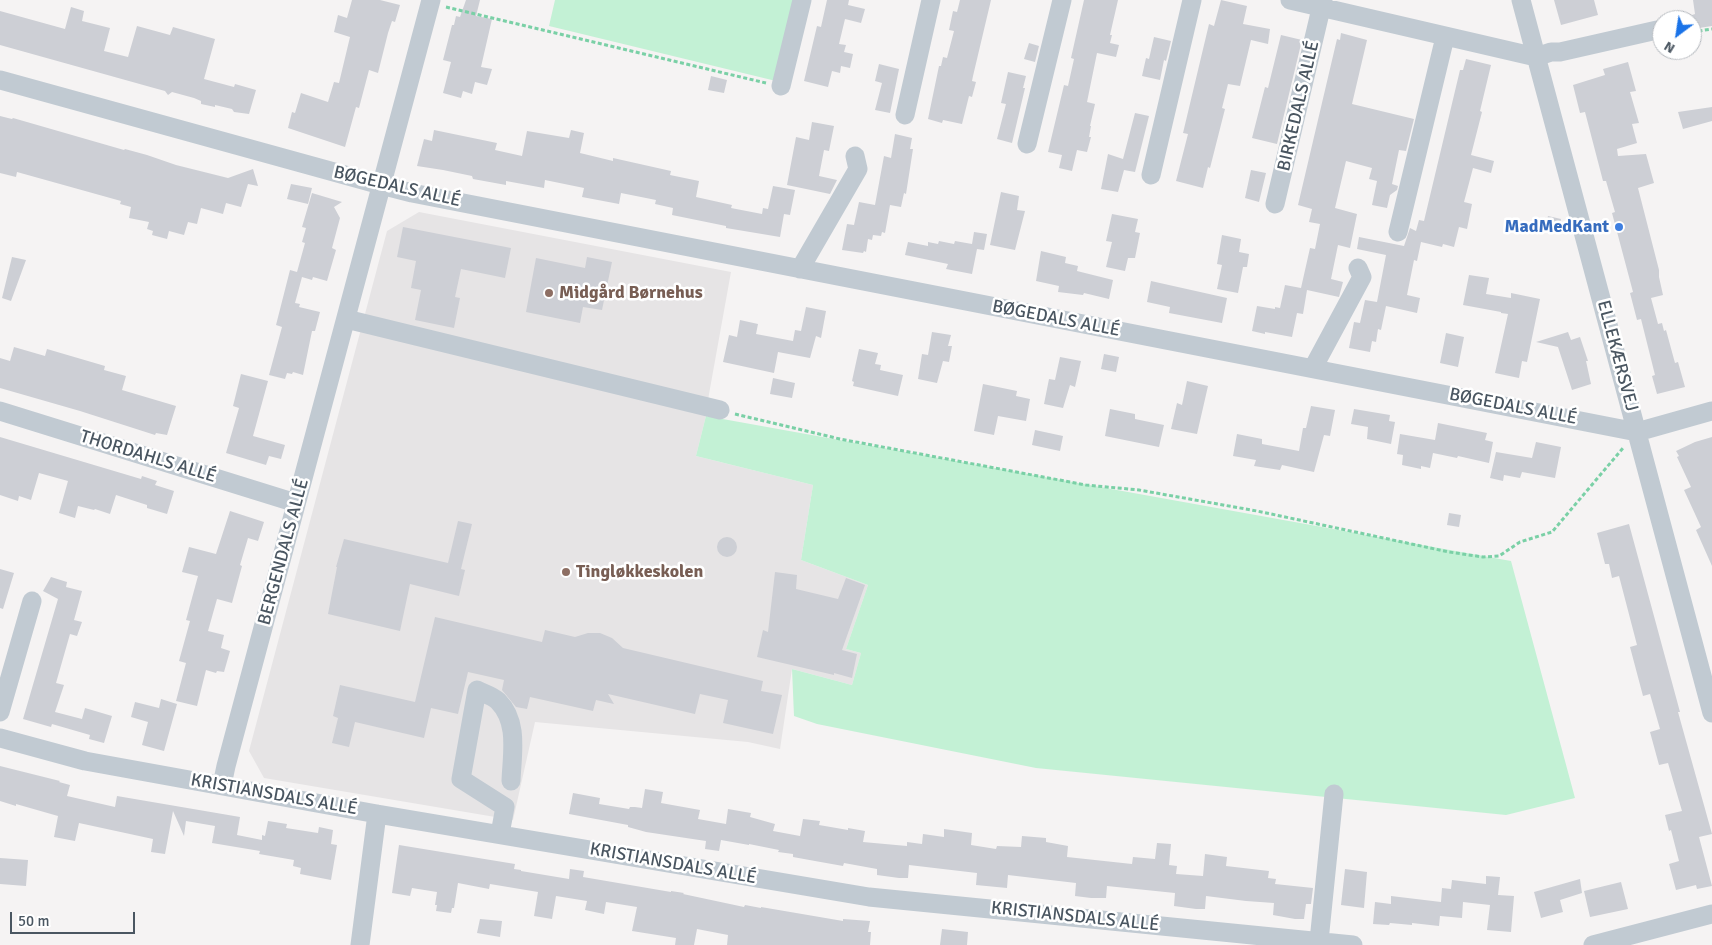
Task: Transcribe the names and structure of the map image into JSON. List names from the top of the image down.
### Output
{
  "streets": {
    "street": [
      "BIRKEDALS ALLÉ",
      "BØGEDALS ALLÉ",
      "ELLEKÆRSVEJ",
      "THORDAHLS ALLÉ",
      "BERGENDALS ALLÉ",
      "KRISTIANSDALS ALLÉ"
    ]
  },
  "crossings": [
    ["BØGEDALS ALLÉ", "ELLEKÆRSVEJ"],
    ["BØGEDALS ALLÉ", "BERGENDALS ALLÉ"],
    ["THORDAHLS ALLÉ", "BERGENDALS ALLÉ"],
    ["BERGENDALS ALLÉ", "KRISTIANSDALS ALLÉ"]
  ],
  "places": ["MadMedKant", "Midgård Børnehus", "Tingløkkeskolen"],
  "scale_bar": "50 m",
  "north": "bottom left"
}
